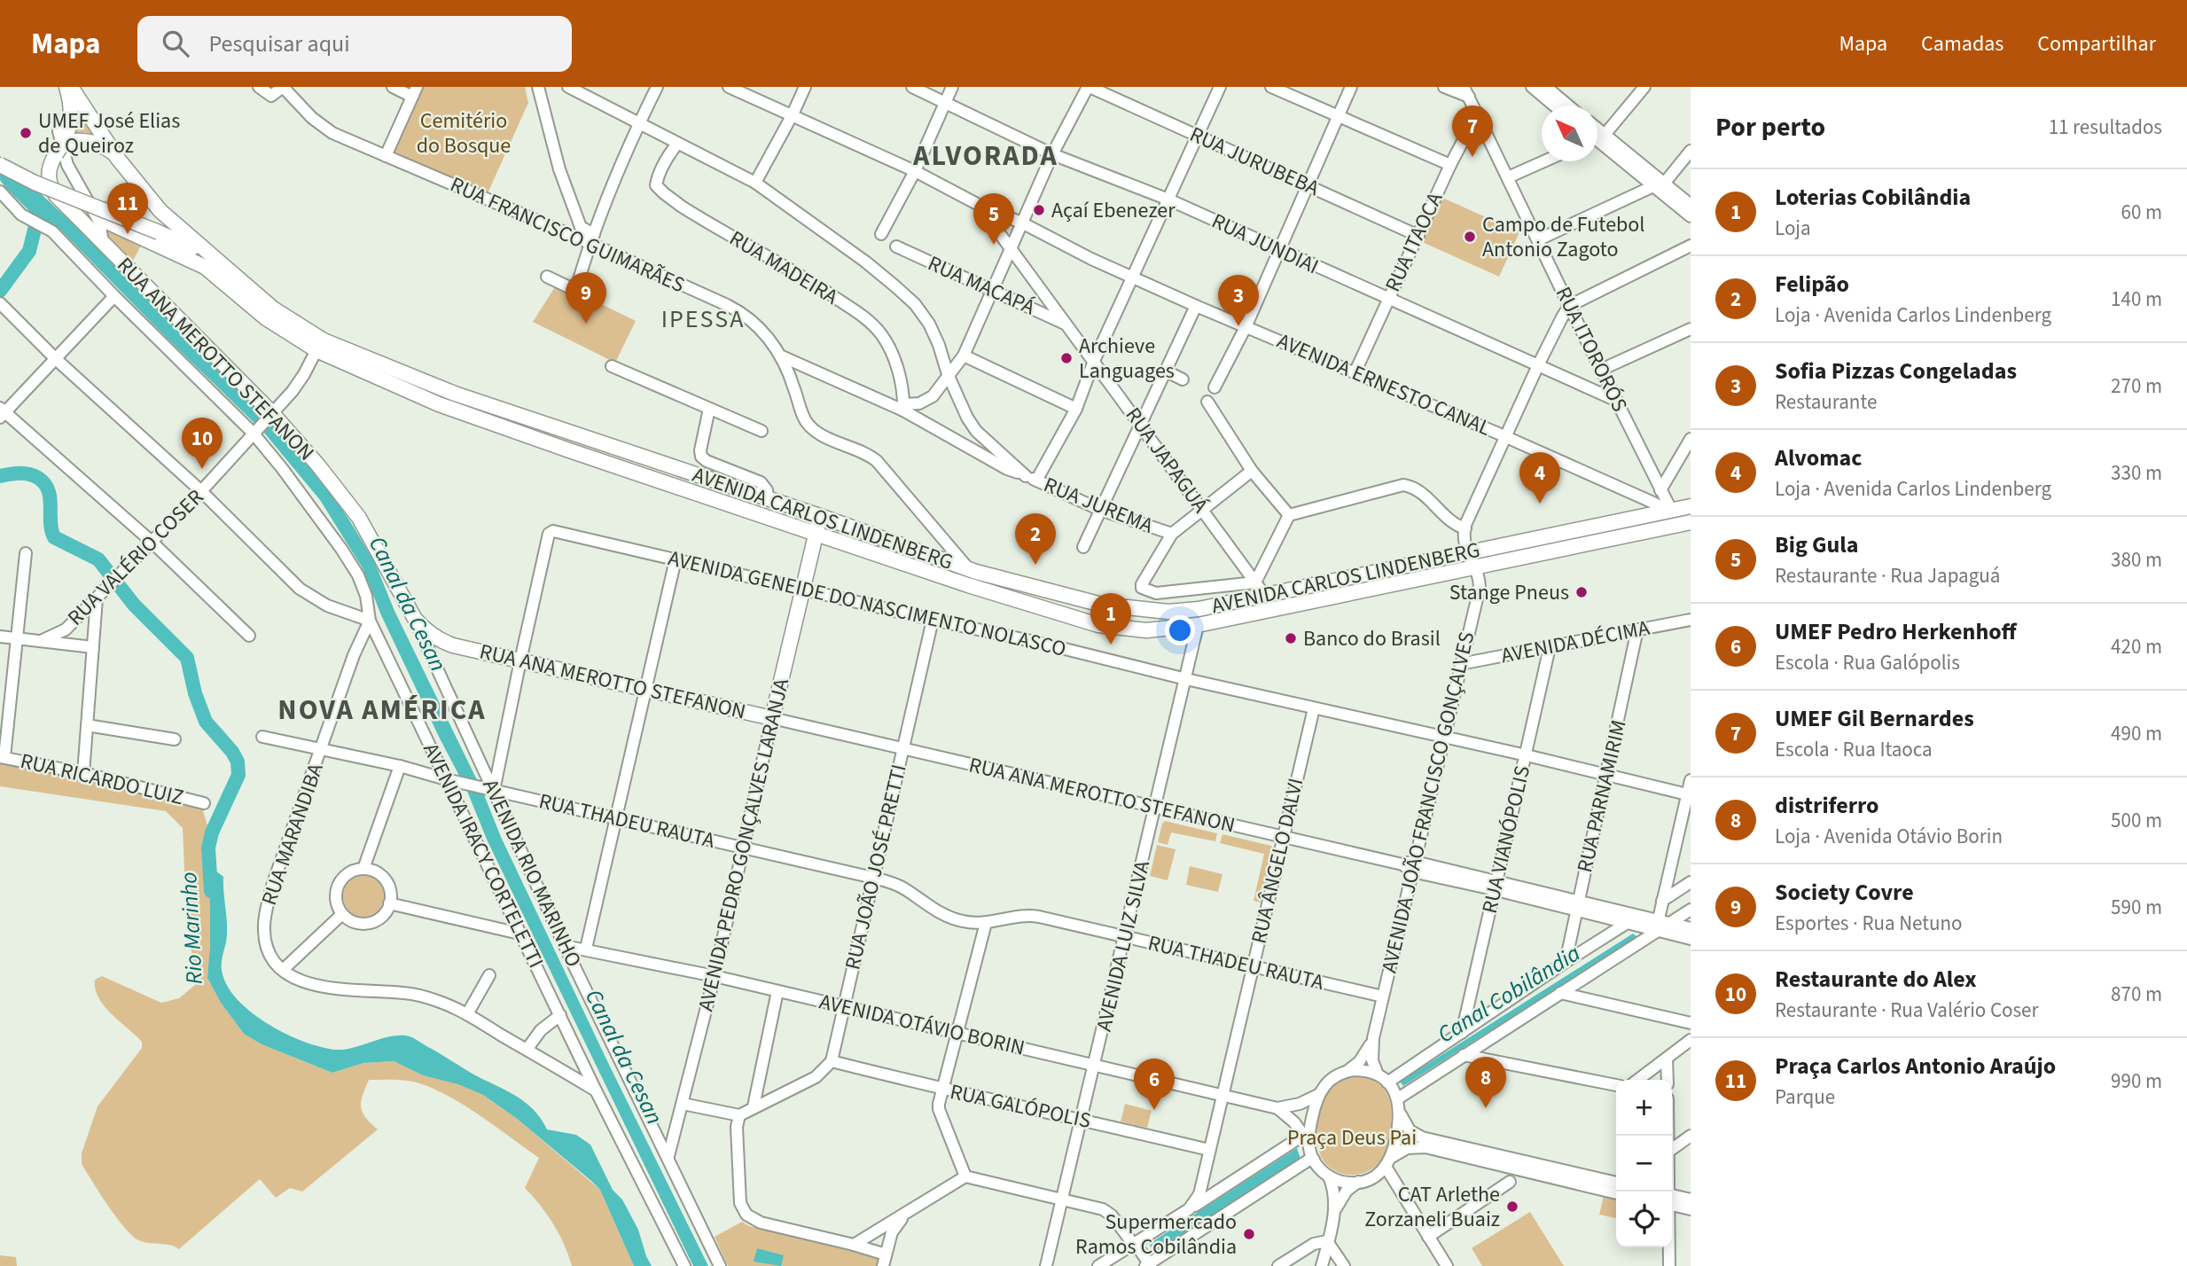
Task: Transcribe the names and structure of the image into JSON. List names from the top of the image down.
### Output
{
  "streets": {
    "main road": ["RUA ANA MEROTTO STEFANON", "AVENIDA CARLOS LINDENBERG", "AVENIDA PEDRO GONÇALVES LARANJA"],
    "street": [
      "RUA JURUBEBA",
      "RUA FRANCISCO GUIMARÃES",
      "RUA ITAOCA",
      "RUA JUNDIAI",
      "RUA MADEIRA",
      "RUA MACAPÁ",
      "RUA ITORORÓS",
      "AVENIDA ERNESTO CANAL",
      "RUA JAPAGUÁ",
      "RUA JUREMA",
      "RUA VALÉRIO COSER",
      "AVENIDA GENEIDE DO NASCIMENTO NOLASCO",
      "AVENIDA DÉCIMA",
      "RUA RICARDO LUIZ",
      "RUA PARNAMIRIM",
      "AVENIDA JOÃO FRANCISCO GONÇALVES",
      "RUA THADEU RAUTA",
      "RUA MARANDIBA",
      "RUA VIANÓPOLIS",
      "AVENIDA IRACY CORTELETTI",
      "RUA ÂNGELO DALVI",
      "RUA JOÃO JOSÉ PRETTI",
      "AVENIDA RIO MARINHO",
      "AVENIDA LUIZ SILVA",
      "AVENIDA OTÁVIO BORIN",
      "RUA GALÓPOLIS"
    ]
  },
  "crossings": [
    ["RUA JURUBEBA", "RUA ITAOCA"],
    ["RUA FRANCISCO GUIMARÃES", "RUA MADEIRA"],
    ["RUA FRANCISCO GUIMARÃES", "RUA JUREMA"],
    ["RUA ITAOCA", "RUA JUNDIAI"],
    ["RUA ITAOCA", "RUA ITORORÓS"],
    ["RUA ITAOCA", "AVENIDA ERNESTO CANAL"],
    ["RUA JUNDIAI", "RUA ITORORÓS"],
    ["RUA MADEIRA", "RUA JUREMA"],
    ["RUA MACAPÁ", "RUA JAPAGUÁ"],
    ["RUA ITORORÓS", "AVENIDA ERNESTO CANAL"],
    ["RUA ITORORÓS", "AVENIDA CARLOS LINDENBERG"],
    ["RUA ANA MEROTTO STEFANON", "AVENIDA CARLOS LINDENBERG"],
    ["RUA ANA MEROTTO STEFANON", "RUA VALÉRIO COSER"],
    ["RUA ANA MEROTTO STEFANON", "AVENIDA GENEIDE DO NASCIMENTO NOLASCO"],
    ["RUA ANA MEROTTO STEFANON", "RUA PARNAMIRIM"],
    ["RUA ANA MEROTTO STEFANON", "AVENIDA JOÃO FRANCISCO GONÇALVES"],
    ["RUA ANA MEROTTO STEFANON", "RUA VIANÓPOLIS"],
    ["RUA ANA MEROTTO STEFANON", "AVENIDA PEDRO GONÇALVES LARANJA"],
    ["RUA ANA MEROTTO STEFANON", "RUA ÂNGELO DALVI"],
    ["RUA ANA MEROTTO STEFANON", "RUA JOÃO JOSÉ PRETTI"],
    ["RUA ANA MEROTTO STEFANON", "AVENIDA RIO MARINHO"],
    ["RUA ANA MEROTTO STEFANON", "AVENIDA LUIZ SILVA"],
    ["AVENIDA ERNESTO CANAL", "RUA JAPAGUÁ"],
    ["AVENIDA ERNESTO CANAL", "AVENIDA CARLOS LINDENBERG"],
    ["RUA JAPAGUÁ", "AVENIDA CARLOS LINDENBERG"],
    ["AVENIDA CARLOS LINDENBERG", "RUA VALÉRIO COSER"],
    ["AVENIDA CARLOS LINDENBERG", "AVENIDA JOÃO FRANCISCO GONÇALVES"],
    ["AVENIDA CARLOS LINDENBERG", "AVENIDA PEDRO GONÇALVES LARANJA"],
    ["AVENIDA CARLOS LINDENBERG", "AVENIDA LUIZ SILVA"],
    ["RUA VALÉRIO COSER", "AVENIDA IRACY CORTELETTI"],
    ["AVENIDA GENEIDE DO NASCIMENTO NOLASCO", "RUA PARNAMIRIM"],
    ["AVENIDA GENEIDE DO NASCIMENTO NOLASCO", "AVENIDA JOÃO FRANCISCO GONÇALVES"],
    ["AVENIDA GENEIDE DO NASCIMENTO NOLASCO", "RUA VIANÓPOLIS"],
    ["AVENIDA GENEIDE DO NASCIMENTO NOLASCO", "AVENIDA PEDRO GONÇALVES LARANJA"],
    ["AVENIDA GENEIDE DO NASCIMENTO NOLASCO", "RUA ÂNGELO DALVI"],
    ["AVENIDA GENEIDE DO NASCIMENTO NOLASCO", "RUA JOÃO JOSÉ PRETTI"],
    ["AVENIDA GENEIDE DO NASCIMENTO NOLASCO", "AVENIDA LUIZ SILVA"],
    ["AVENIDA DÉCIMA", "RUA PARNAMIRIM"],
    ["AVENIDA DÉCIMA", "AVENIDA JOÃO FRANCISCO GONÇALVES"],
    ["AVENIDA DÉCIMA", "RUA VIANÓPOLIS"],
    ["AVENIDA JOÃO FRANCISCO GONÇALVES", "RUA THADEU RAUTA"],
    ["AVENIDA JOÃO FRANCISCO GONÇALVES", "RUA ÂNGELO DALVI"],
    ["AVENIDA JOÃO FRANCISCO GONÇALVES", "AVENIDA OTÁVIO BORIN"],
    ["RUA THADEU RAUTA", "RUA MARANDIBA"],
    ["RUA THADEU RAUTA", "AVENIDA PEDRO GONÇALVES LARANJA"],
    ["RUA THADEU RAUTA", "AVENIDA IRACY CORTELETTI"],
    ["RUA THADEU RAUTA", "RUA ÂNGELO DALVI"],
    ["RUA THADEU RAUTA", "RUA JOÃO JOSÉ PRETTI"],
    ["RUA THADEU RAUTA", "AVENIDA RIO MARINHO"],
    ["RUA THADEU RAUTA", "AVENIDA LUIZ SILVA"],
    ["RUA MARANDIBA", "AVENIDA IRACY CORTELETTI"],
    ["AVENIDA PEDRO GONÇALVES LARANJA", "AVENIDA RIO MARINHO"],
    ["AVENIDA PEDRO GONÇALVES LARANJA", "AVENIDA OTÁVIO BORIN"],
    ["RUA ÂNGELO DALVI", "AVENIDA OTÁVIO BORIN"],
    ["RUA ÂNGELO DALVI", "RUA GALÓPOLIS"],
    ["RUA JOÃO JOSÉ PRETTI", "AVENIDA OTÁVIO BORIN"],
    ["RUA JOÃO JOSÉ PRETTI", "RUA GALÓPOLIS"],
    ["AVENIDA RIO MARINHO", "AVENIDA OTÁVIO BORIN"],
    ["AVENIDA LUIZ SILVA", "AVENIDA OTÁVIO BORIN"],
    ["AVENIDA LUIZ SILVA", "RUA GALÓPOLIS"]
  ],
  "districts": ["ALVORADA", "IPESSA", "NOVA AMÉRICA"],
  "water": ["Canal da Cesan", "Rio Marinho", "Canal Cobilândia"],
  "parks": ["Cemitério do Bosque", "Praça Deus Pai"],
  "places": [
    "UMEF José Elias de Queiroz",
    "Açaí Ebenezer",
    "Campo de Futebol Antonio Zagoto",
    "Archieve Languages",
    "Stange Pneus",
    "Banco do Brasil",
    "CAT Arlethe Zorzaneli Buaiz",
    "Supermercado Ramos Cobilândia"
  ],
  "north": "top left",
  "page": {
    "header": "Mapa",
    "search": "Pesquisar aqui",
    "nav": ["Mapa", "Camadas", "Compartilhar"],
    "heading": ["Por perto", "11 resultados"],
    "pins": [
      "7",
      "11",
      "5",
      "9",
      "3",
      "10",
      "4",
      "2",
      "1",
      "8",
      "6"
    ],
    "list": [
      {
        "mark": "1",
        "name": "Loterias Cobilândia",
        "note": "Loja",
        "value": "60 m"
      },
      {
        "mark": "2",
        "name": "Felipão",
        "note": "Loja · Avenida Carlos Lindenberg",
        "value": "140 m"
      },
      {
        "mark": "3",
        "name": "Sofia Pizzas Congeladas",
        "note": "Restaurante",
        "value": "270 m"
      },
      {
        "mark": "4",
        "name": "Alvomac",
        "note": "Loja · Avenida Carlos Lindenberg",
        "value": "330 m"
      },
      {
        "mark": "5",
        "name": "Big Gula",
        "note": "Restaurante · Rua Japaguá",
        "value": "380 m"
      },
      {
        "mark": "6",
        "name": "UMEF Pedro Herkenhoff",
        "note": "Escola · Rua Galópolis",
        "value": "420 m"
      },
      {
        "mark": "7",
        "name": "UMEF Gil Bernardes",
        "note": "Escola · Rua Itaoca",
        "value": "490 m"
      },
      {
        "mark": "8",
        "name": "distriferro",
        "note": "Loja · Avenida Otávio Borin",
        "value": "500 m"
      },
      {
        "mark": "9",
        "name": "Society Covre",
        "note": "Esportes · Rua Netuno",
        "value": "590 m"
      },
      {
        "mark": "10",
        "name": "Restaurante do Alex",
        "note": "Restaurante · Rua Valério Coser",
        "value": "870 m"
      },
      {
        "mark": "11",
        "name": "Praça Carlos Antonio Araújo",
        "note": "Parque",
        "value": "990 m"
      }
    ],
    "map_buttons": ["+", "−"]
  }
}
